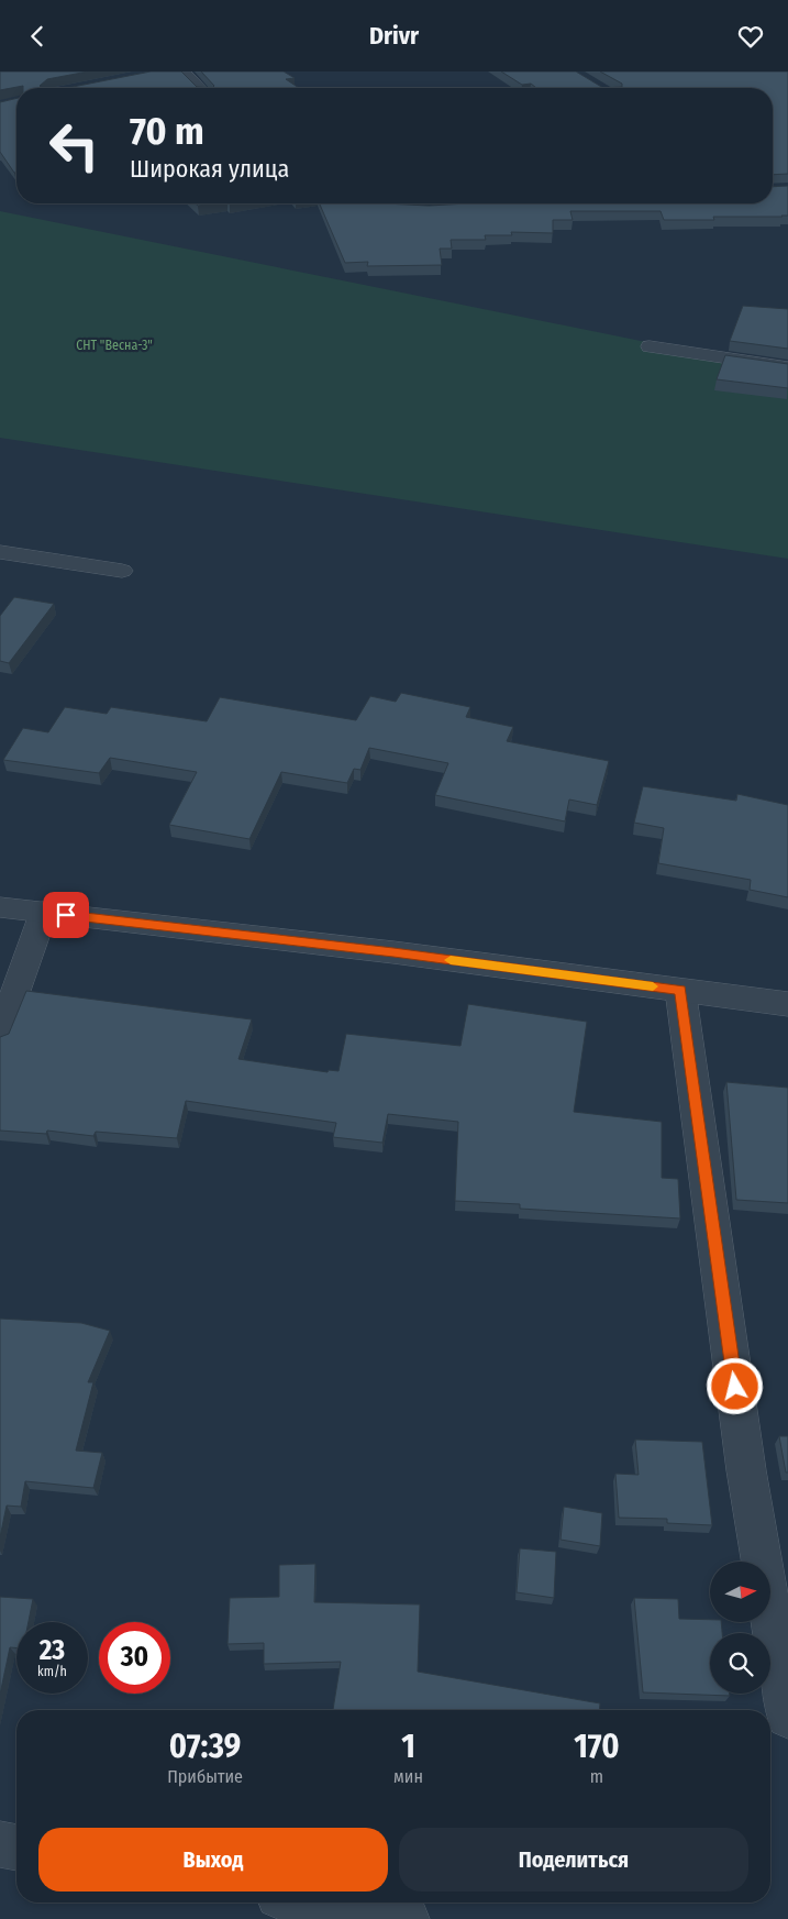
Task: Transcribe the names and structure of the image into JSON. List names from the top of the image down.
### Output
{
  "parks": ["СНТ \"Весна-3\""],
  "north": "right",
  "page": {
    "header": "Drivr",
    "turn": ["70 m", "Широкая улица"],
    "speed": "23 km/h",
    "limit": "30",
    "eta": [
      "07:39",
      "Прибытие",
      "1",
      "мин",
      "170",
      "m"
    ],
    "buttons": ["Выход", "Поделиться"]
  }
}
